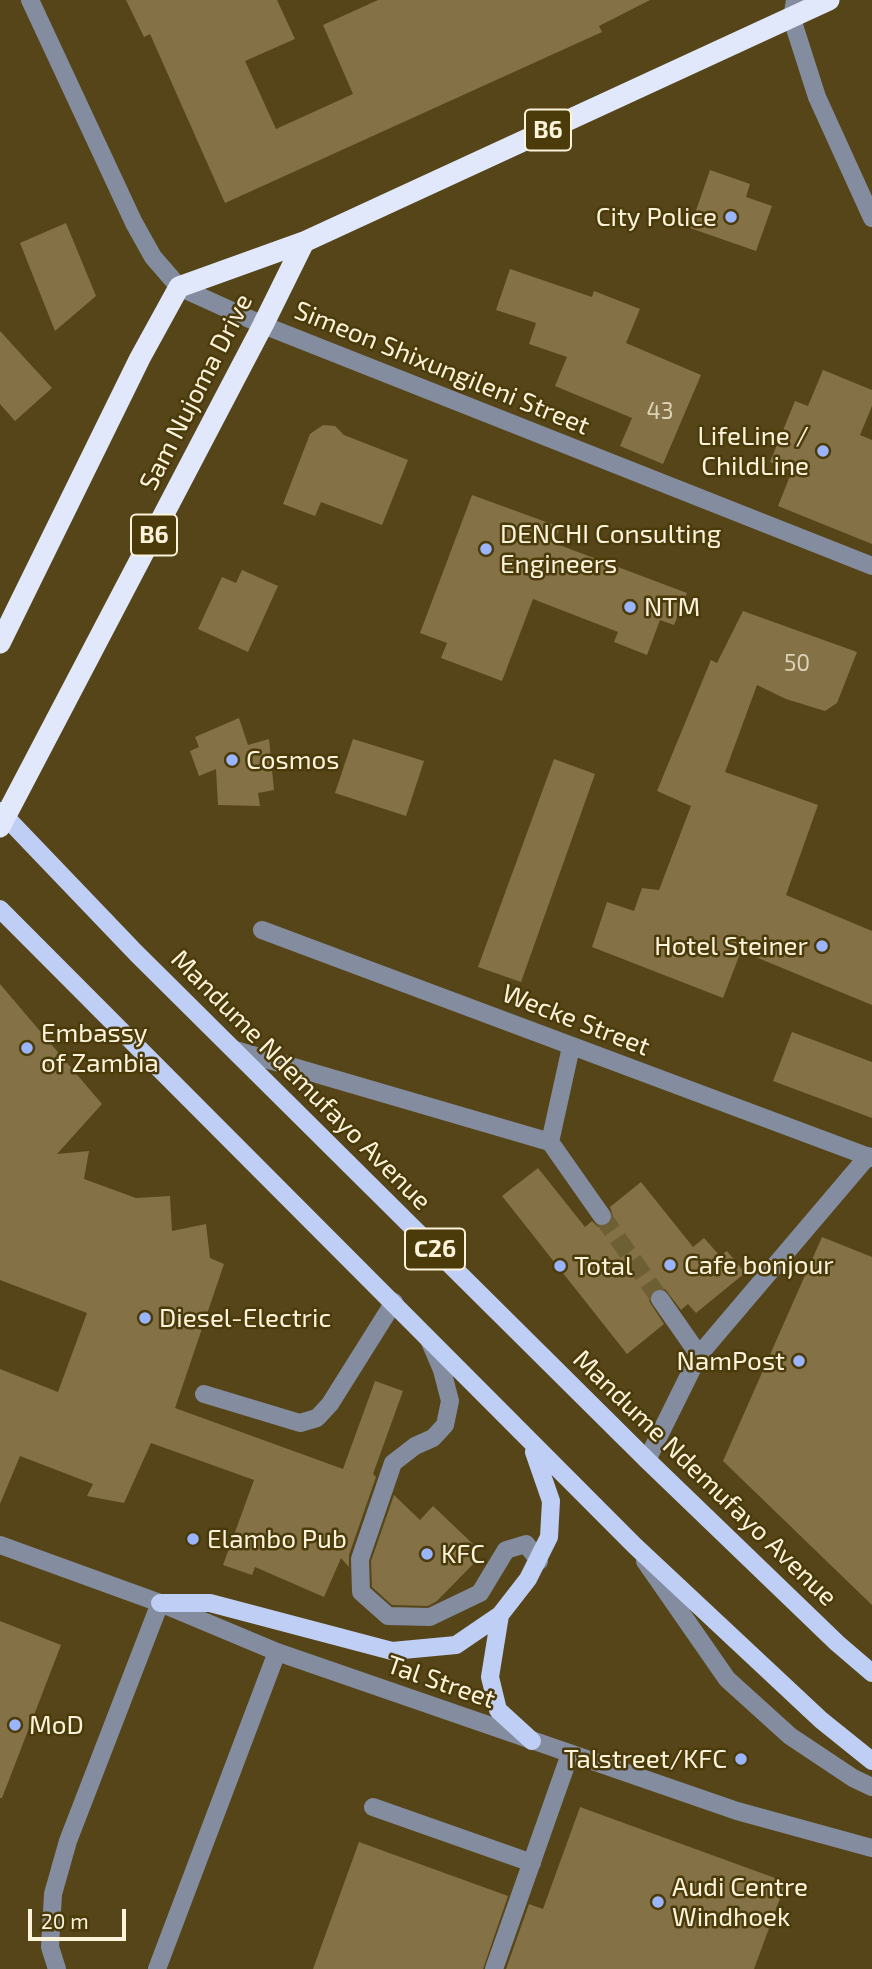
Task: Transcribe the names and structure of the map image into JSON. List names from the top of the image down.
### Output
{
  "streets": {
    "highway": ["B6", "Sam Nujoma Drive"],
    "main road": ["Mandume Ndemufayo Avenue", "C26"],
    "street": ["Simeon Shixungileni Street", "Wecke Street", "Tal Street"]
  },
  "crossings": [
    ["Simeon Shixungileni Street", "Sam Nujoma Drive"],
    ["Sam Nujoma Drive", "Mandume Ndemufayo Avenue"]
  ],
  "places": [
    "City Police",
    "LifeLine / ChildLine",
    "DENCHI Consulting Engineers",
    "NTM",
    "Cosmos",
    "Hotel Steiner",
    "Embassy of Zambia",
    "Cafe bonjour",
    "Total",
    "Diesel-Electric",
    "NamPost",
    "Elambo Pub",
    "KFC",
    "MoD",
    "Talstreet/KFC",
    "Audi Centre Windhoek"
  ],
  "house_numbers": ["43", "50"],
  "scale_bar": "20 m"
}
